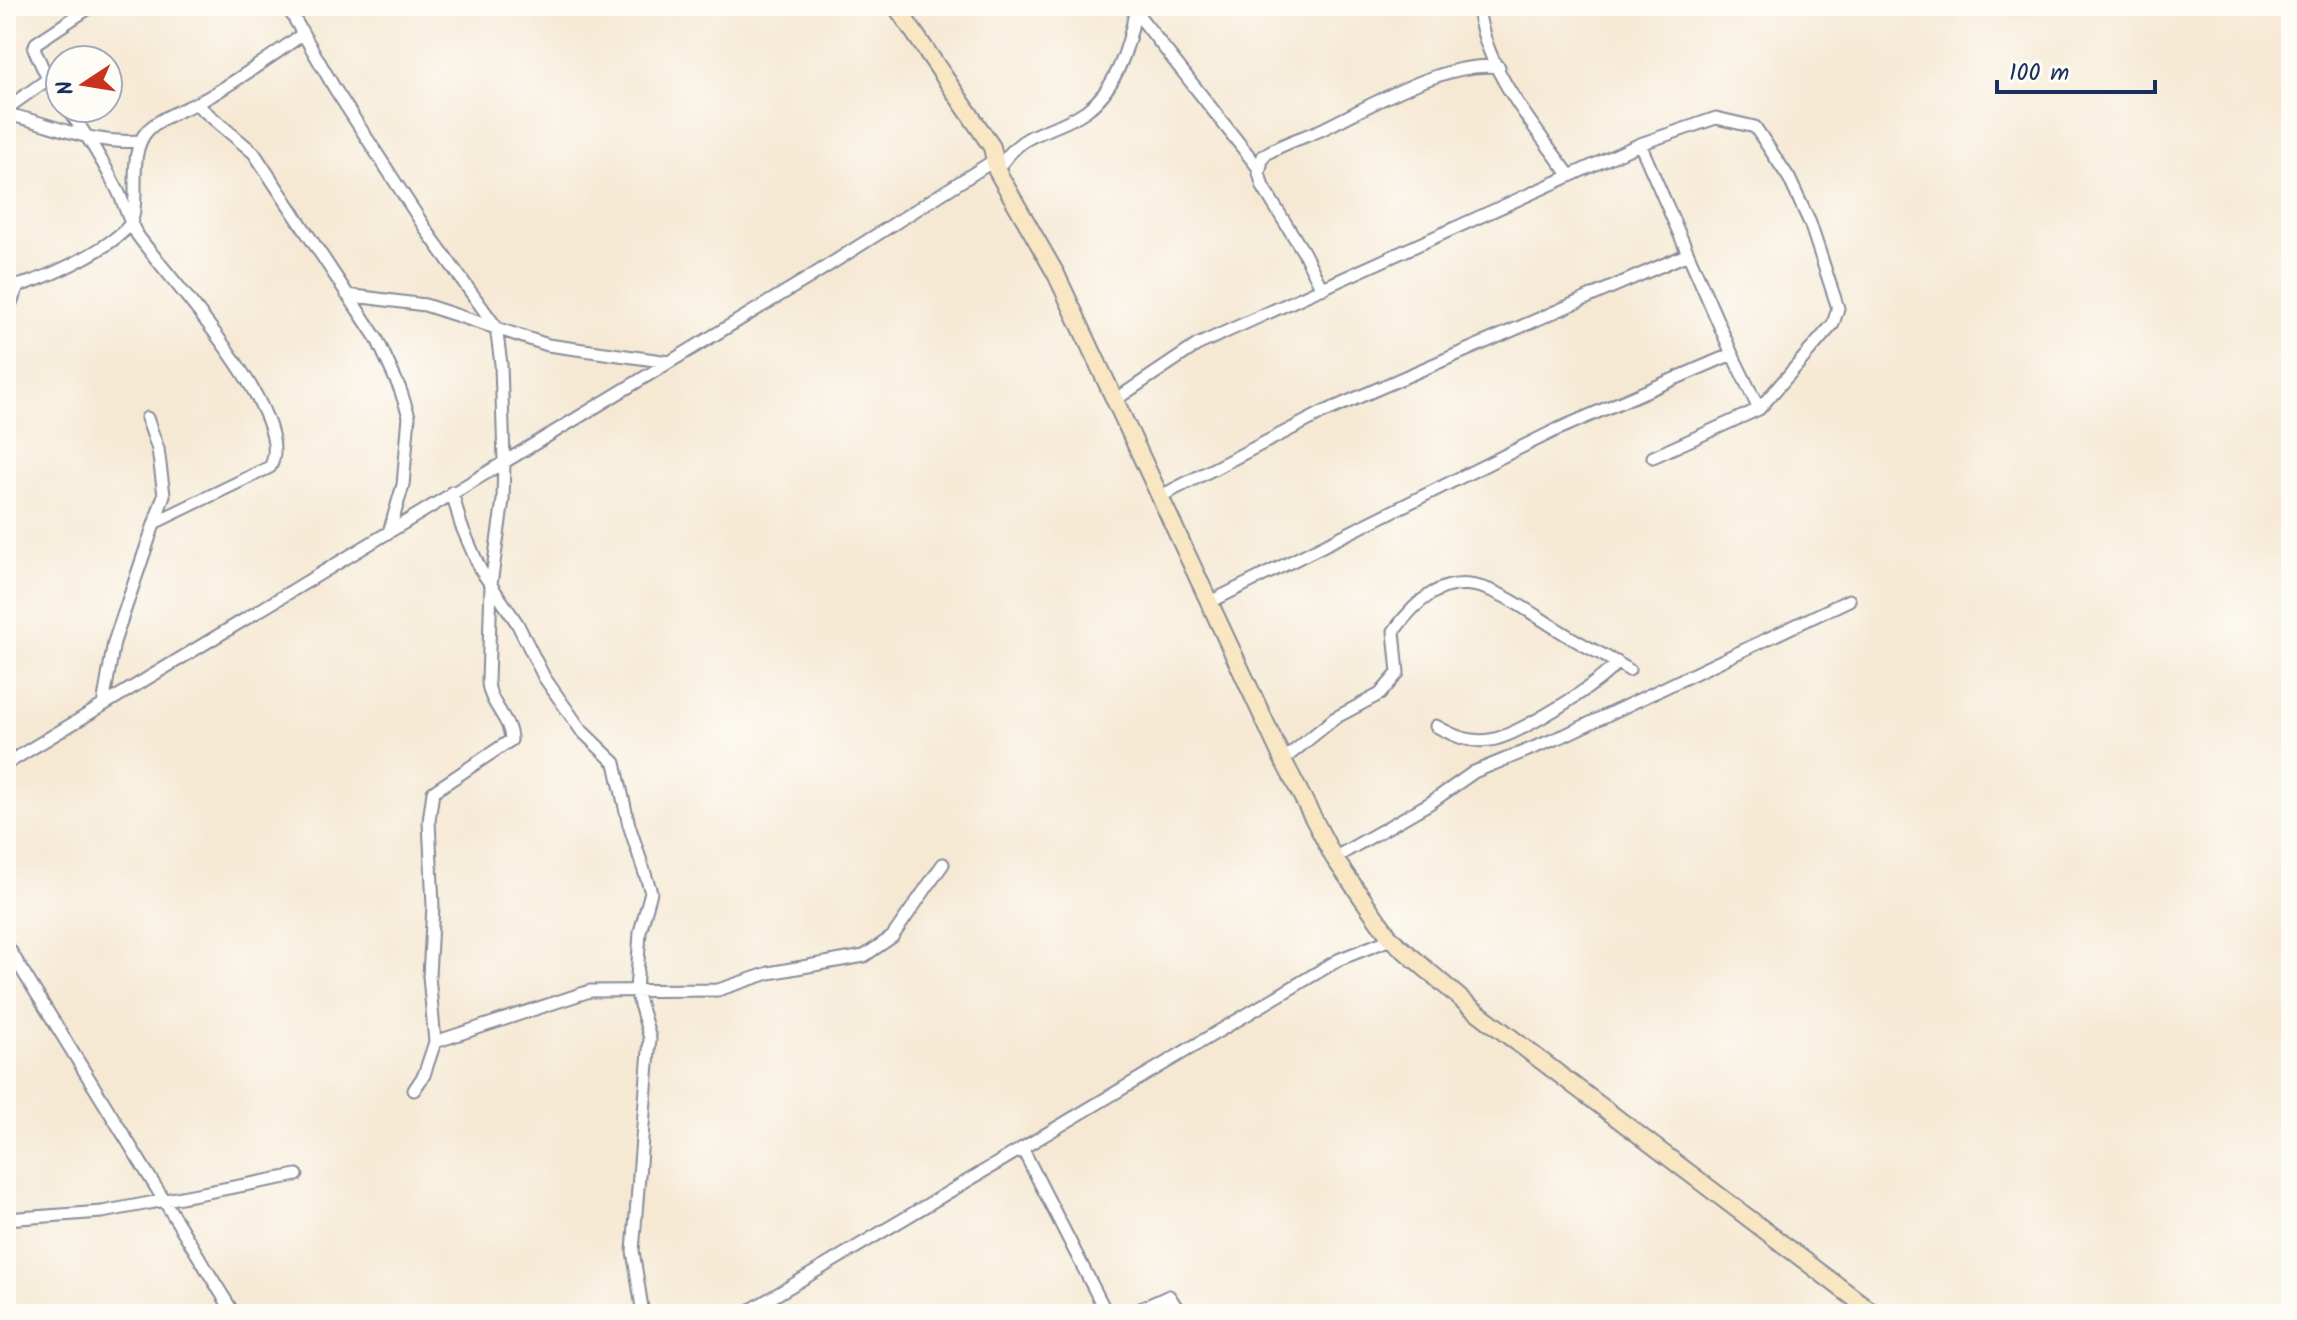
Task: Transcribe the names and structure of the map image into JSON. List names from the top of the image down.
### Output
{
  "scale_bar": "100 m",
  "north": "left"
}
